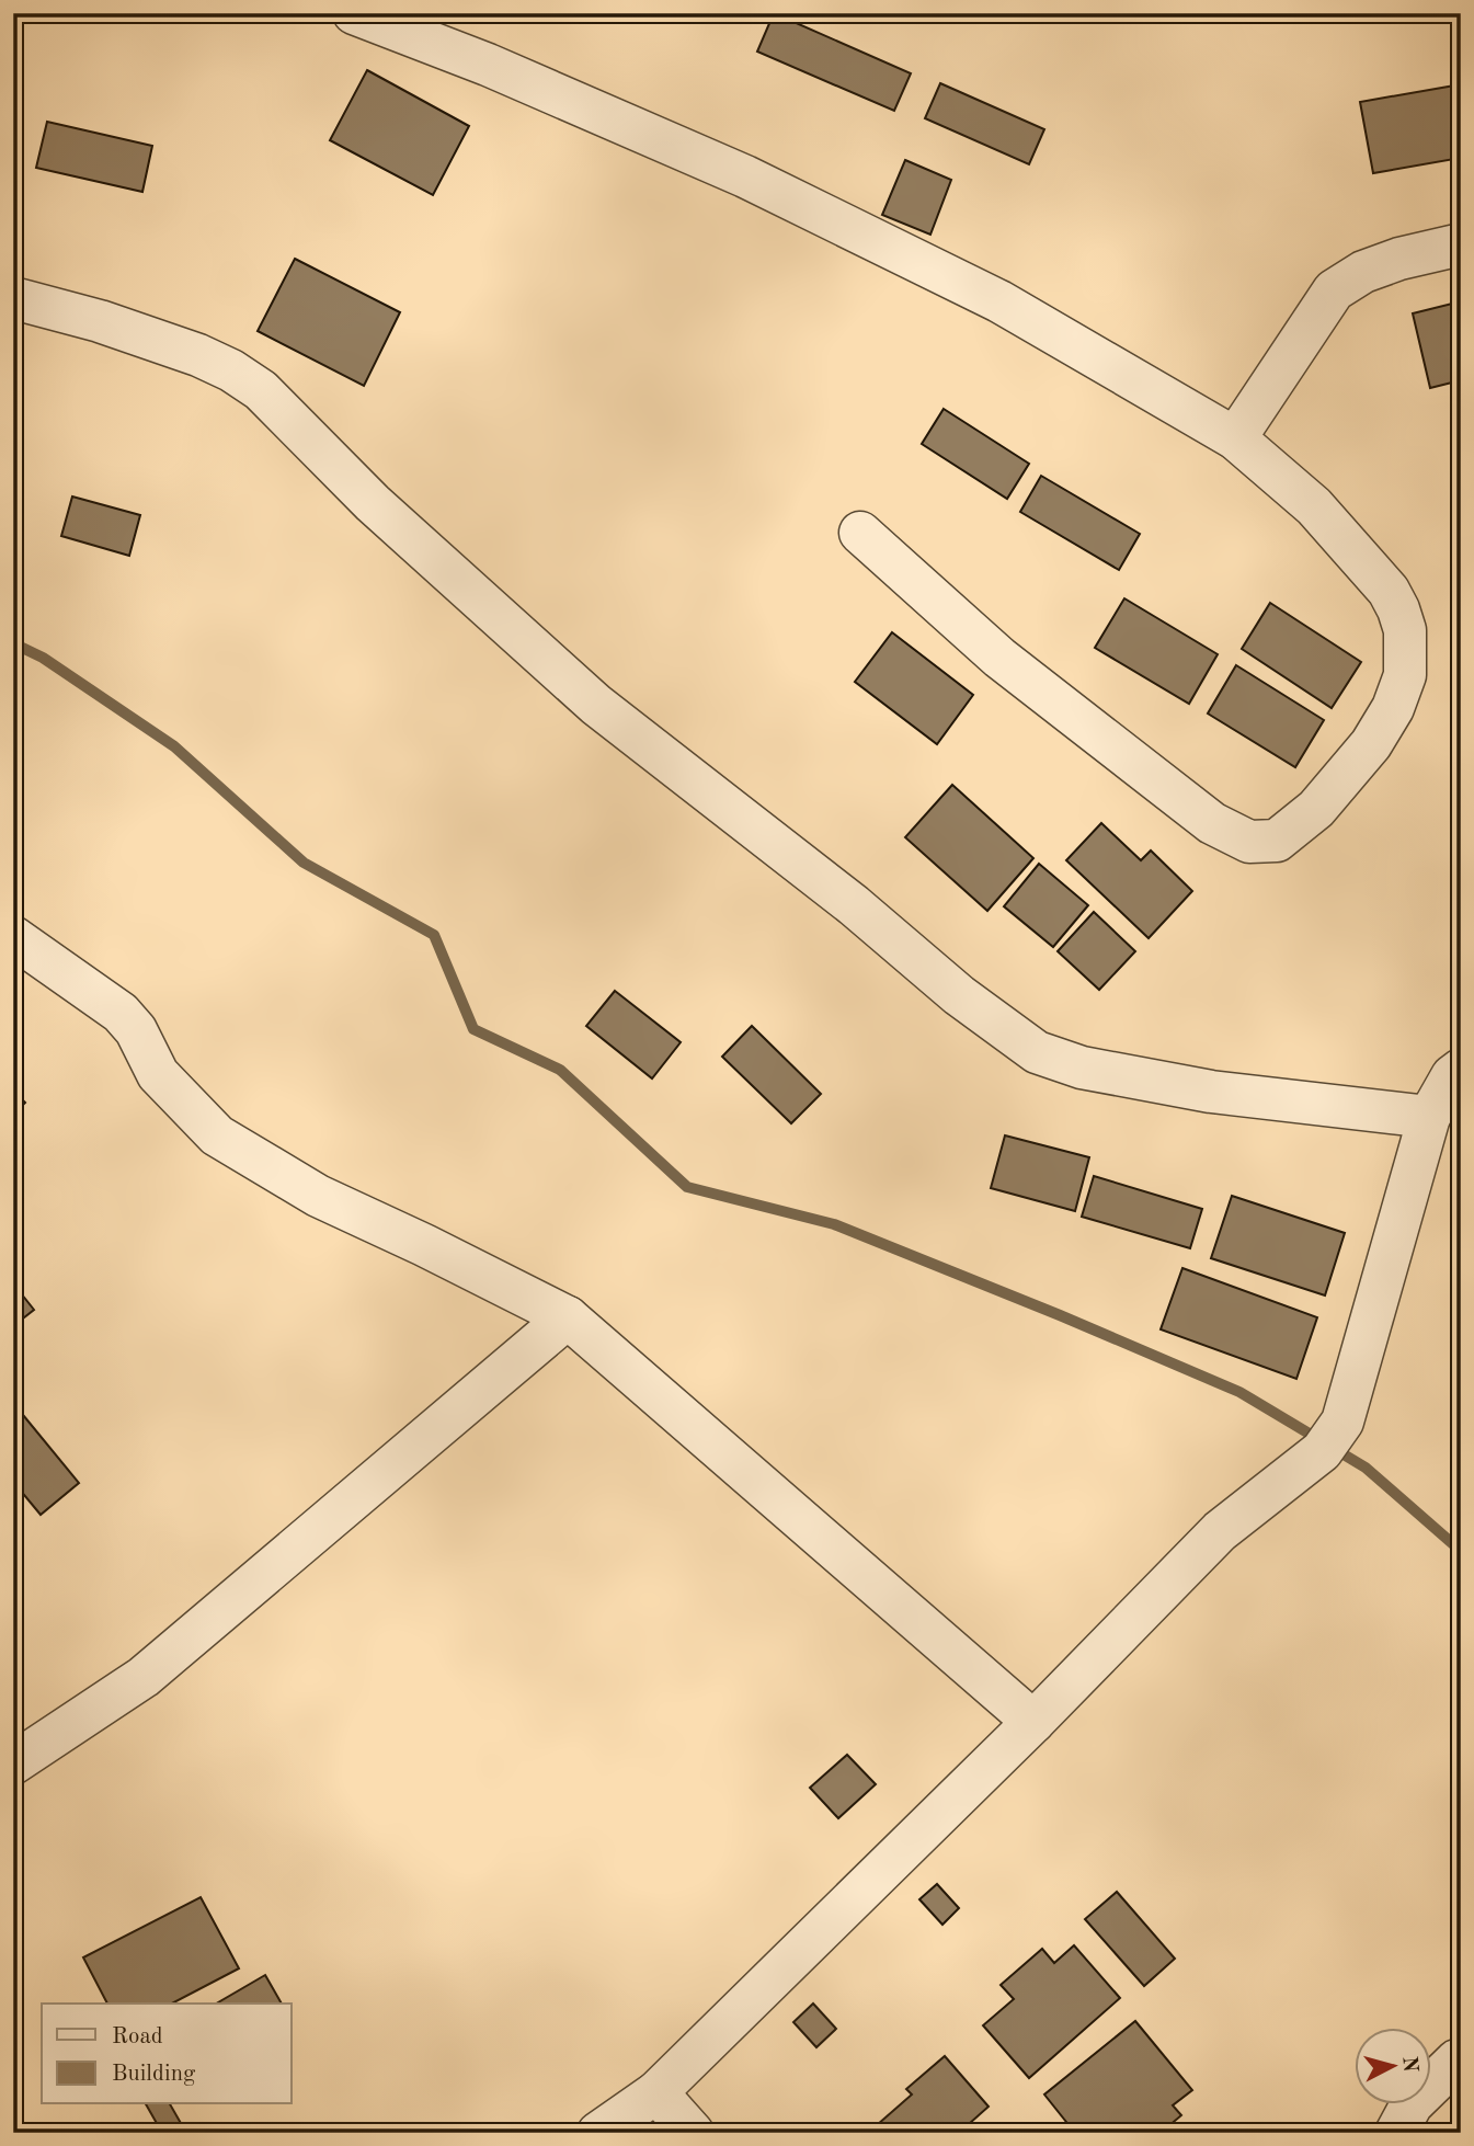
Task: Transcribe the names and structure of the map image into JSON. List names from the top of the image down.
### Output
{
  "legend": ["Road", "Building"],
  "north": "right"
}
